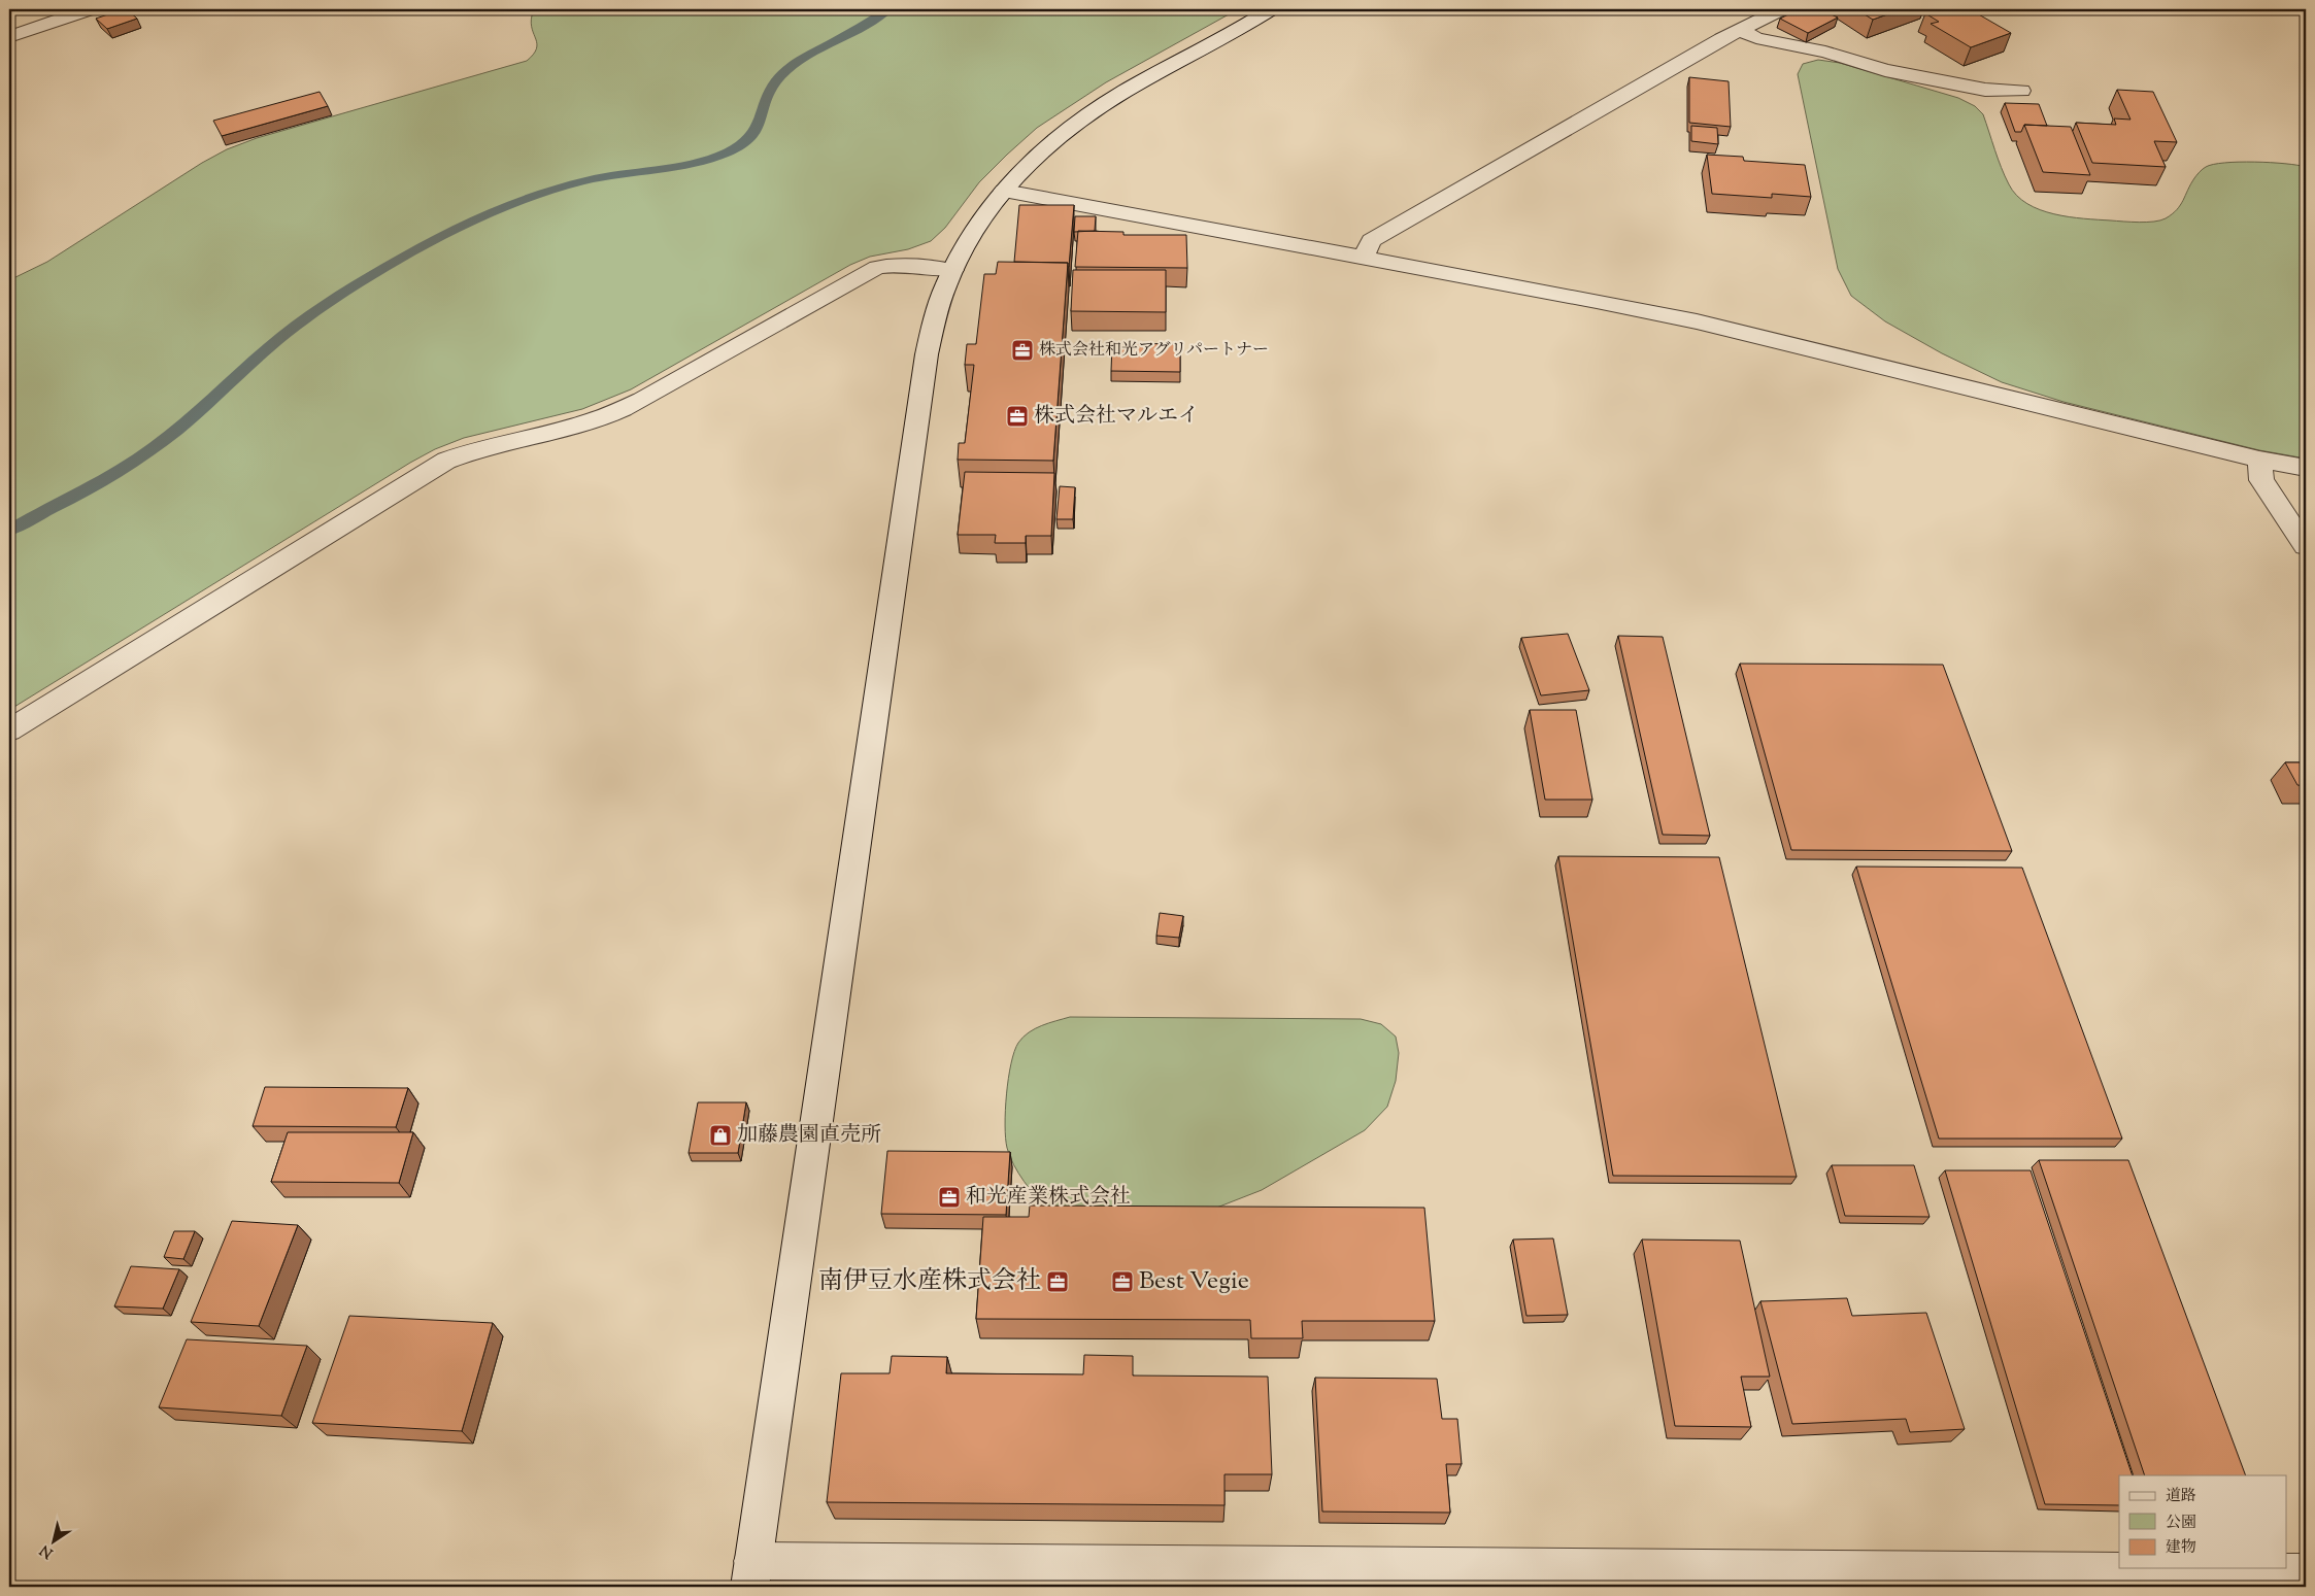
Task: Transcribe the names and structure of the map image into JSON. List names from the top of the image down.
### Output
{
  "places": {
    "office": [
      "株式会社和光アグリパートナー",
      "株式会社マルエイ",
      "和光産業株式会社",
      "南伊豆水産株式会社",
      "Best Vegie"
    ],
    "shop": ["加藤農園直売所"]
  },
  "legend": ["道路", "公園", "建物"],
  "north": "bottom left"
}
